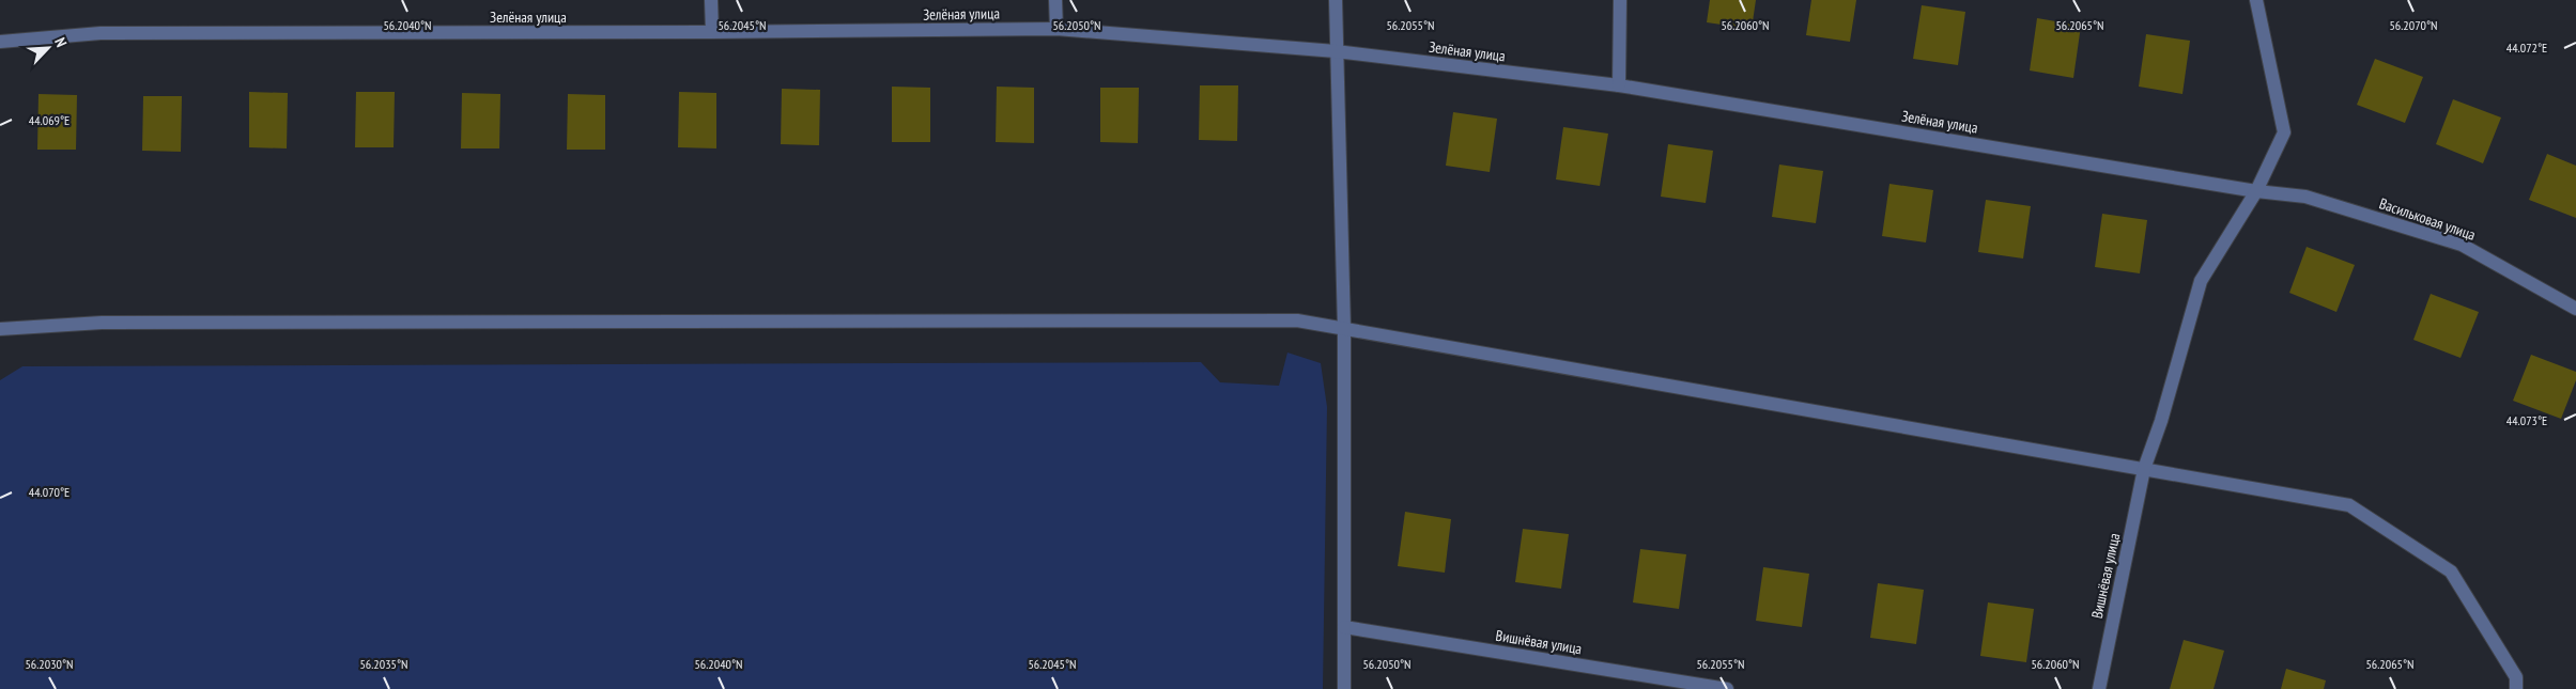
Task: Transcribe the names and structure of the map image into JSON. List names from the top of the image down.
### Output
{
  "streets": {
    "street": ["Зелёная улица", "Васильковая улица", "Вишнёвая улица"]
  },
  "crossings": [
    ["Зелёная улица", "Васильковая улица"],
    ["Зелёная улица", "Вишнёвая улица"],
    ["Васильковая улица", "Вишнёвая улица"]
  ],
  "north": "top right",
  "coordinates": [
    "56.2040°N",
    "56.2045°N",
    "56.2050°N",
    "56.2055°N",
    "56.2060°N",
    "56.2065°N",
    "56.2070°N",
    "44.072°E",
    "44.069°E",
    "44.073°E",
    "44.070°E",
    "56.2030°N",
    "56.2035°N"
  ]
}
